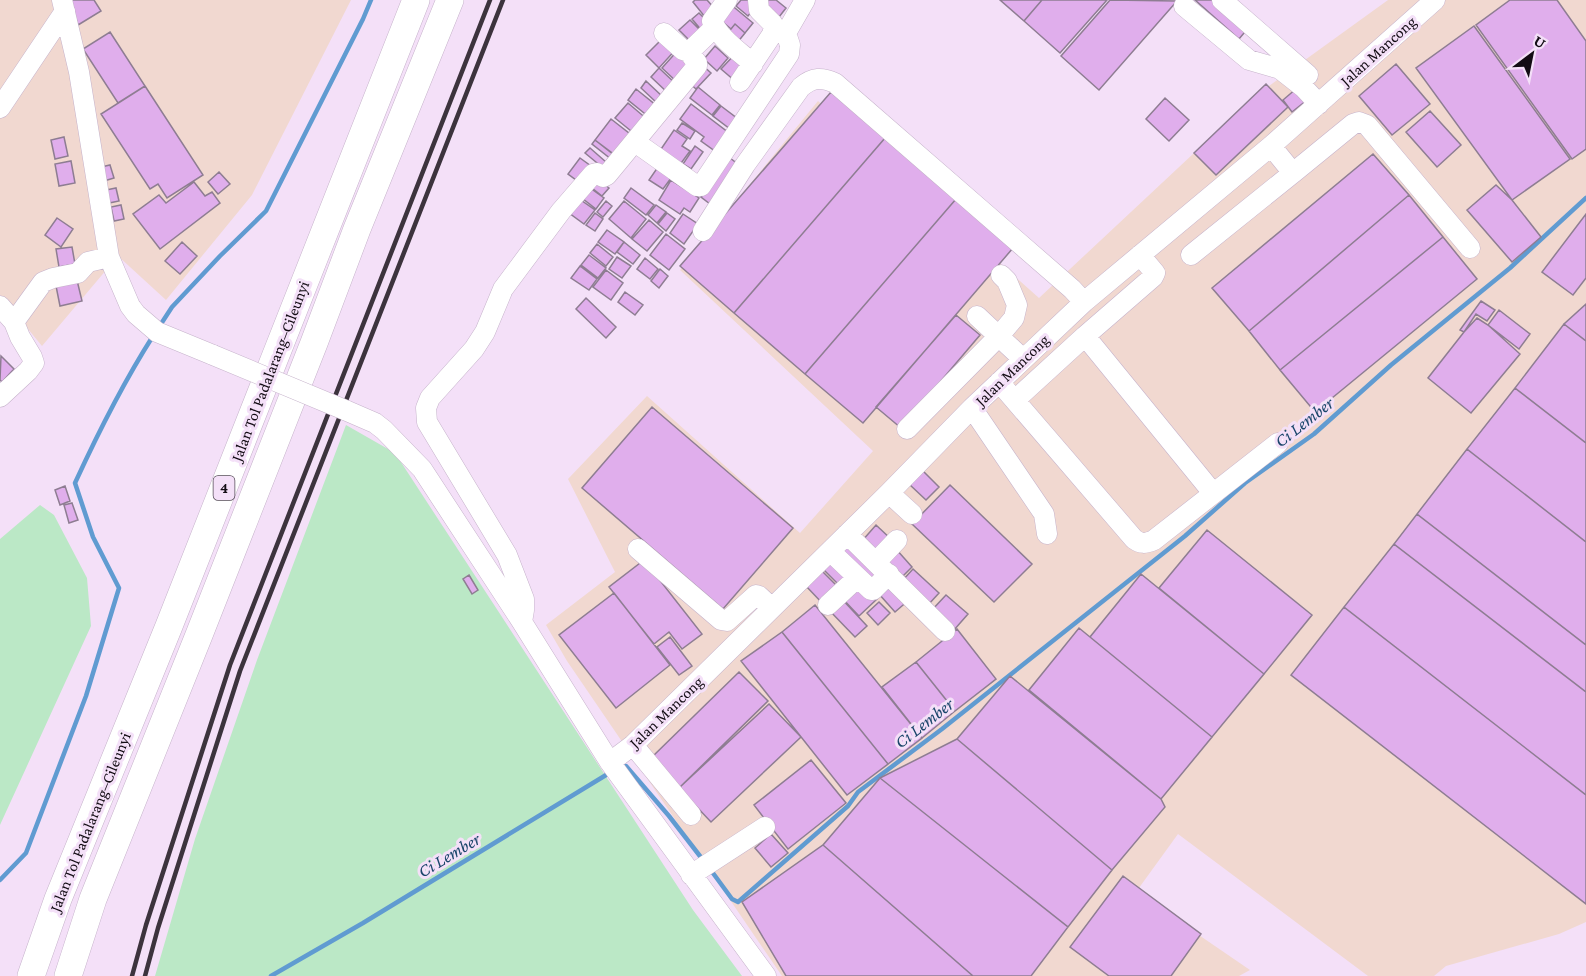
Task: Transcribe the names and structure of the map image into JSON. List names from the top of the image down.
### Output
{
  "streets": {
    "highway": ["Jalan Tol Padalarang–Cileunyi", "4"],
    "street": ["Jalan Mancong"]
  },
  "water": ["Ci Lember"],
  "north": "top right"
}
